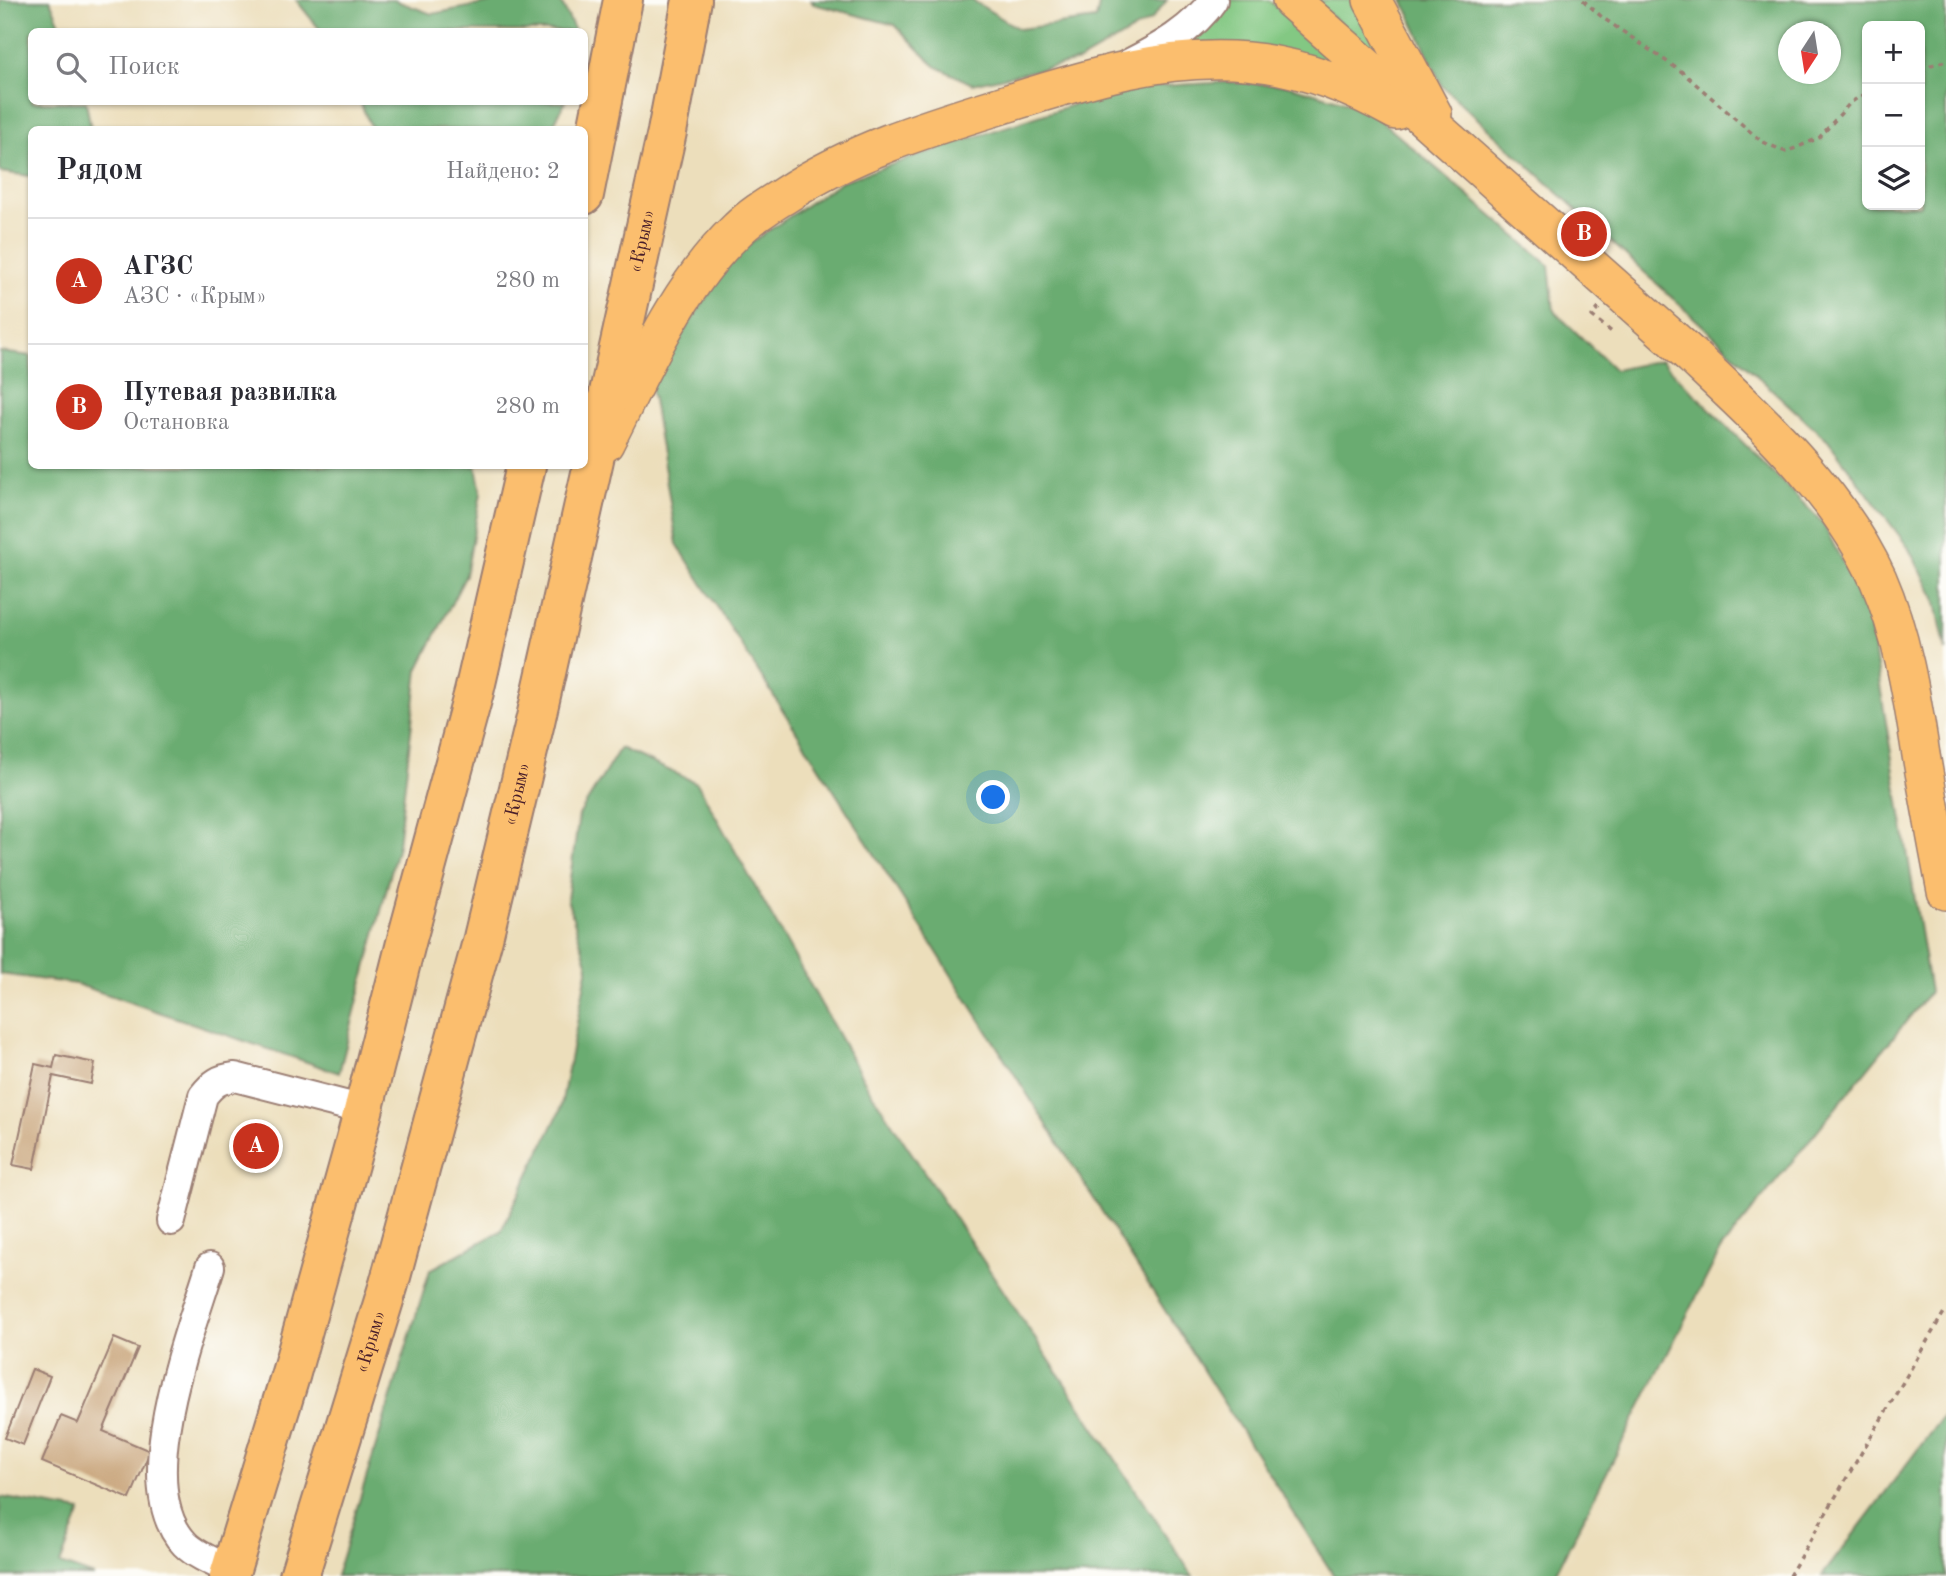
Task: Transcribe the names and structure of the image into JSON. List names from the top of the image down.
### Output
{
  "streets": {
    "highway": ["«Крым»"]
  },
  "north": "bottom",
  "page": {
    "map_buttons": ["+", "−"],
    "search": "Поиск",
    "heading": ["Рядом", "Найдено: 2"],
    "pins": ["B", "A"],
    "list": [
      {
        "mark": "A",
        "name": "АГЗС",
        "note": "АЗС · «Крым»",
        "value": "280 m"
      },
      {
        "mark": "B",
        "name": "Путевая развилка",
        "note": "Остановка",
        "value": "280 m"
      }
    ]
  }
}
